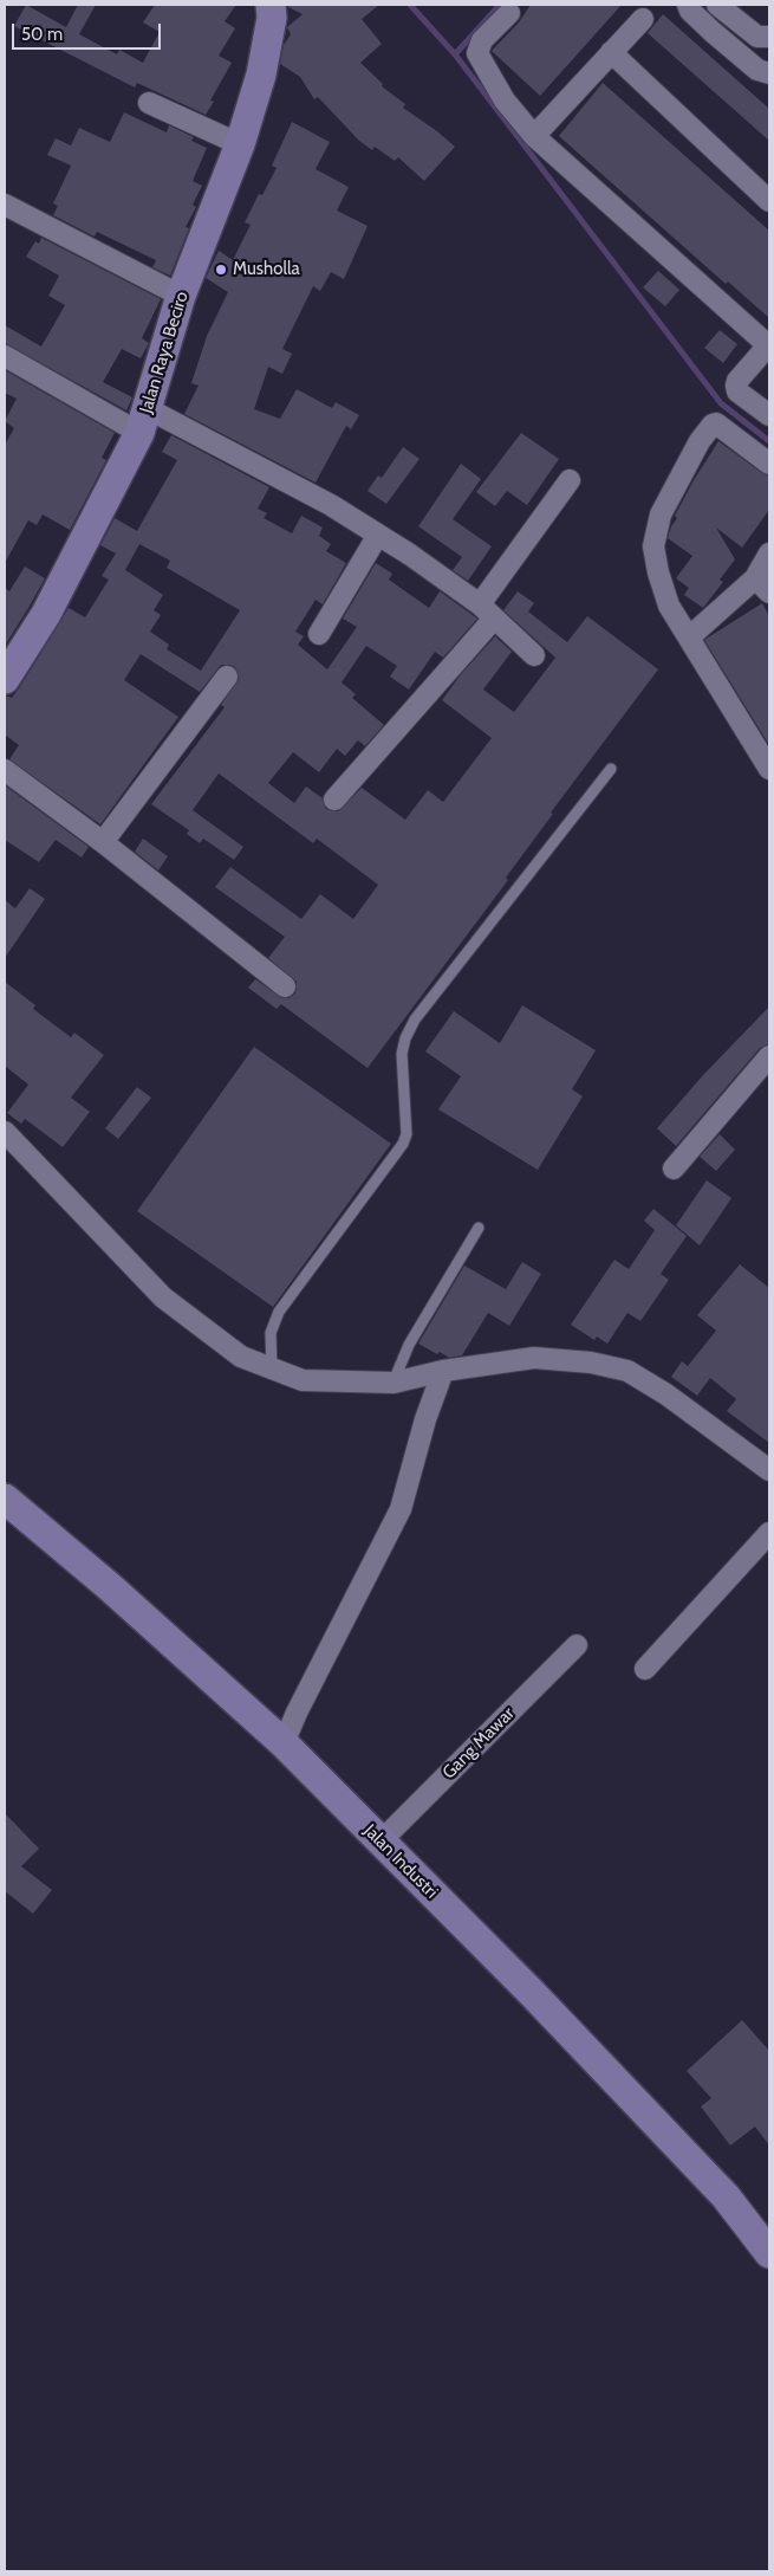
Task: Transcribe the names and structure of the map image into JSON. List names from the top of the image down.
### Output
{
  "streets": {
    "street": ["Jalan Raya Beciro", "Gang Mawar", "Jalan Industri"]
  },
  "crossings": [
    ["Gang Mawar", "Jalan Industri"]
  ],
  "places": ["Musholla"],
  "scale_bar": "50 m"
}
